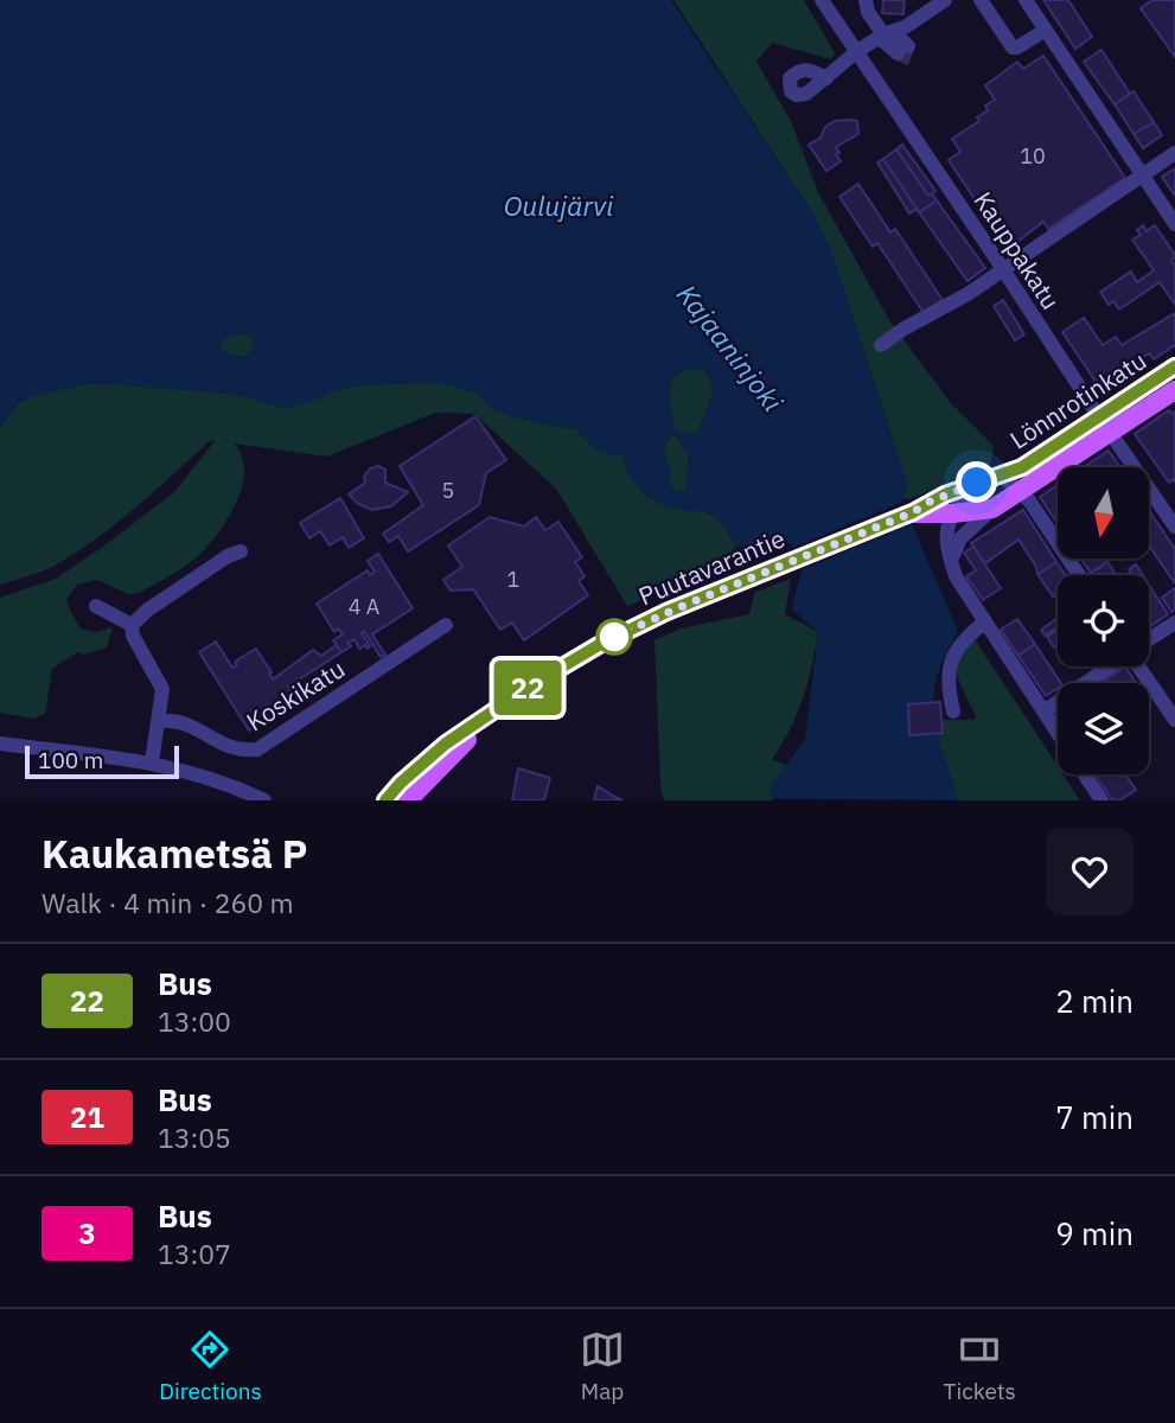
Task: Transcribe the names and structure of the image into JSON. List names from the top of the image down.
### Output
{
  "streets": {
    "main road": ["Lönnrotinkatu", "Puutavarantie"],
    "street": ["Kauppakatu", "Koskikatu"]
  },
  "crossings": [
    ["Kauppakatu", "Lönnrotinkatu"],
    ["Lönnrotinkatu", "Puutavarantie"]
  ],
  "water": ["Oulujärvi", "Kajaaninjoki"],
  "lines": ["bus line 22"],
  "house_numbers": [
    "10",
    "5",
    "1",
    "4 A"
  ],
  "scale_bar": "100 m",
  "north": "bottom",
  "page": {
    "on_map": "22",
    "scale": "100 m",
    "heading": ["Kaukametsä P", "Walk · 4 min · 260 m"],
    "list": [
      {
        "mark": "22",
        "name": "Bus",
        "note": "13:00",
        "value": "2 min"
      },
      {
        "mark": "21",
        "name": "Bus",
        "note": "13:05",
        "value": "7 min"
      },
      {
        "mark": "3",
        "name": "Bus",
        "note": "13:07",
        "value": "9 min"
      }
    ],
    "tabs": ["Directions", "Map", "Tickets"]
  }
}
